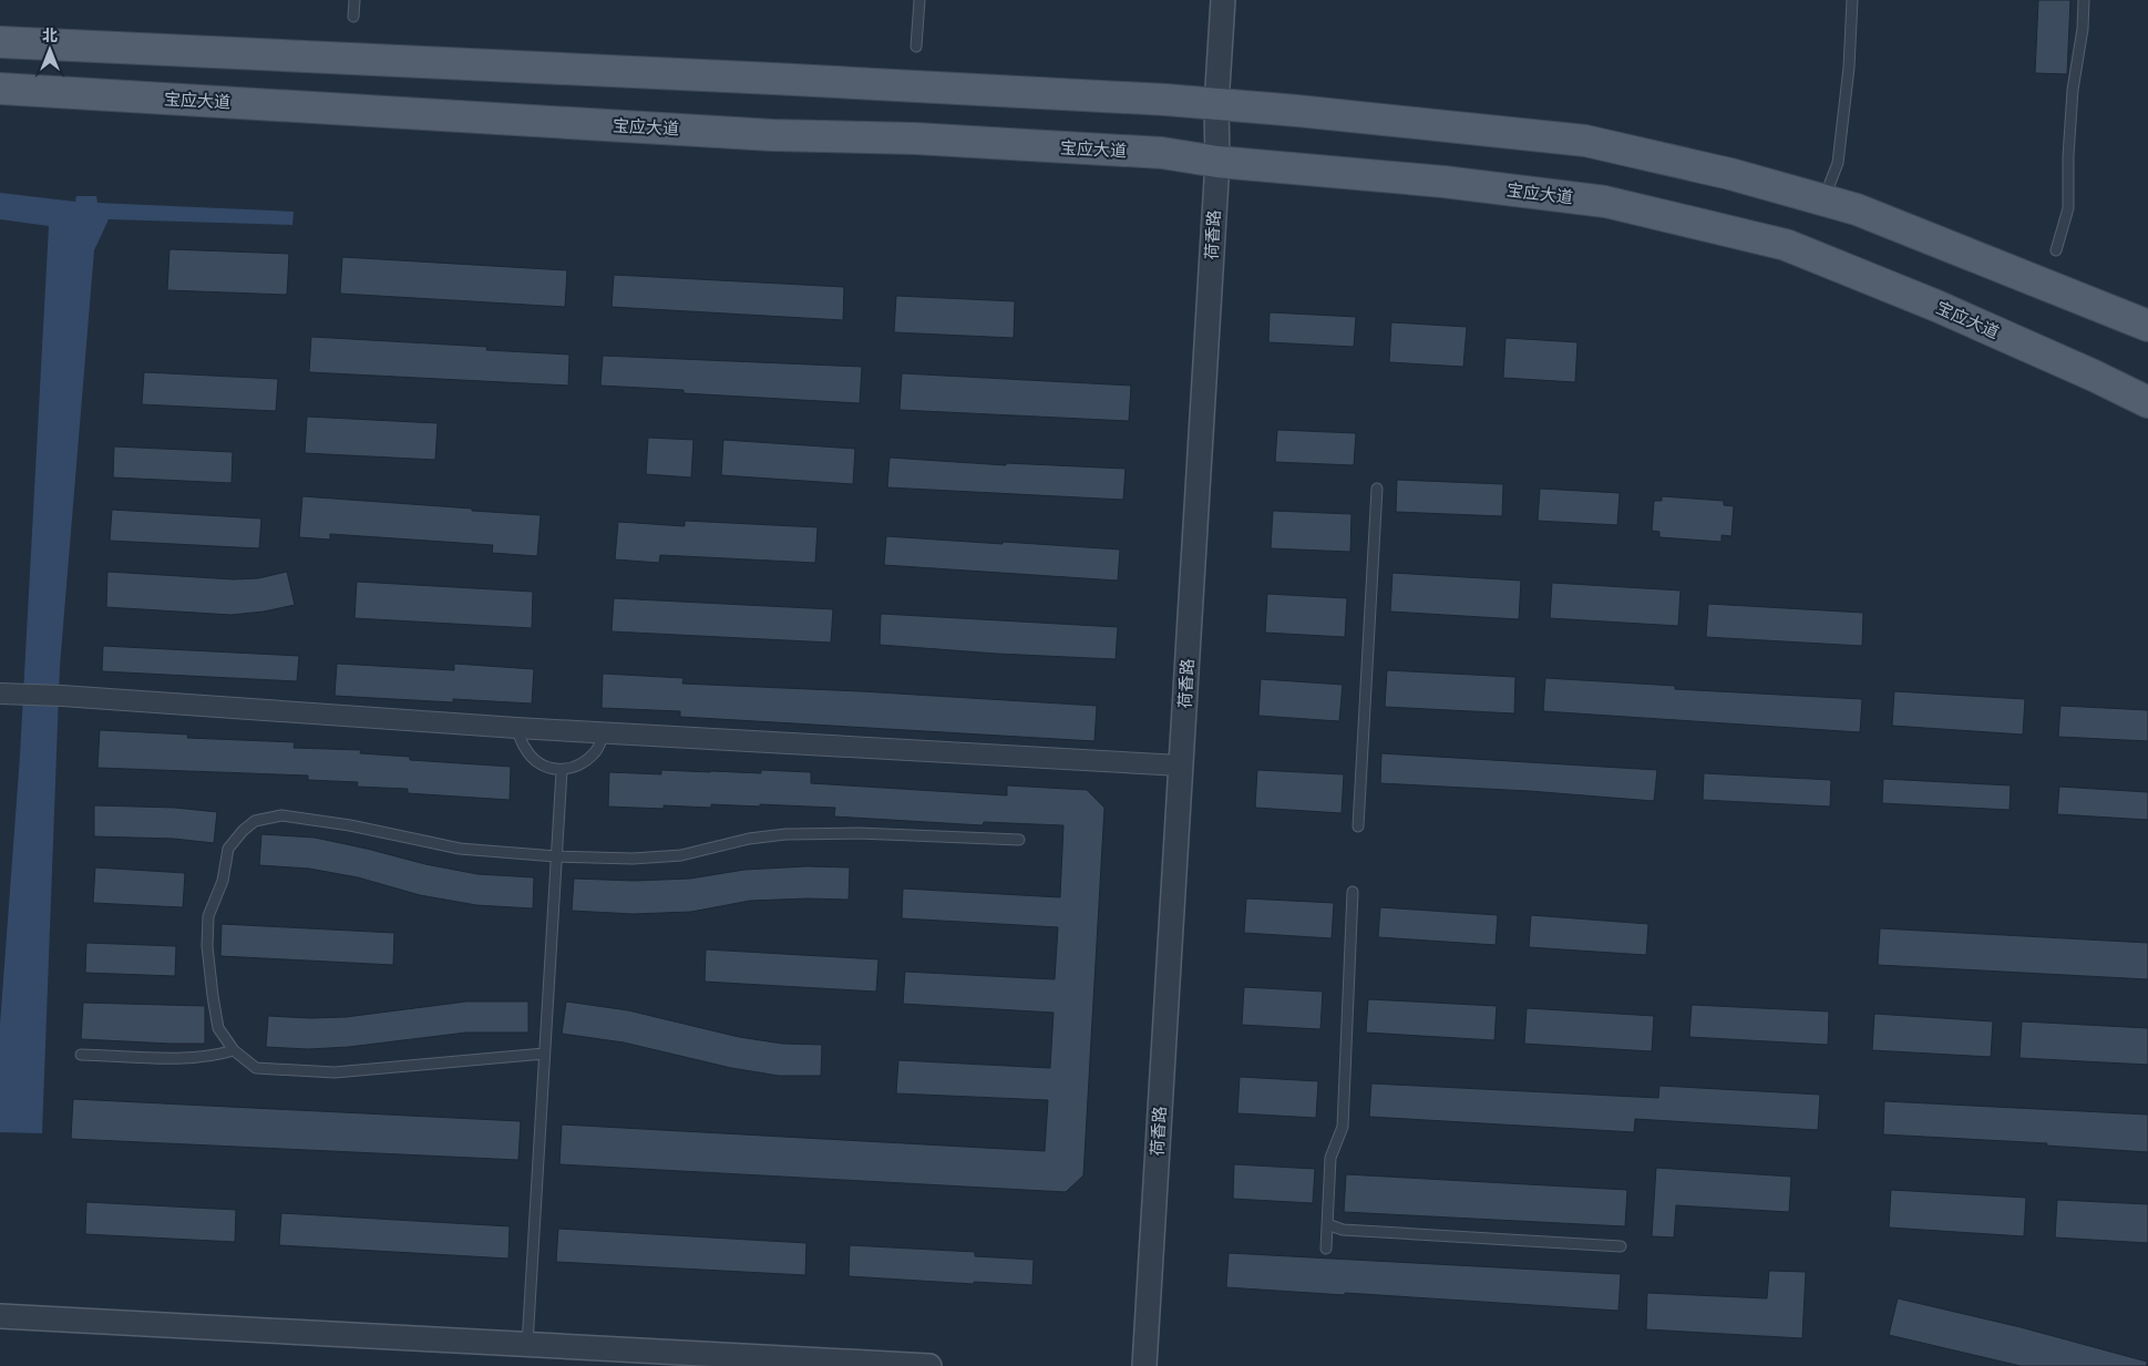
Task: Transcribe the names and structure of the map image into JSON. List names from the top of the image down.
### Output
{
  "streets": {
    "main road": ["宝应大道"],
    "street": ["荷香路"]
  },
  "crossings": [
    ["宝应大道", "荷香路"]
  ],
  "north": "top"
}
